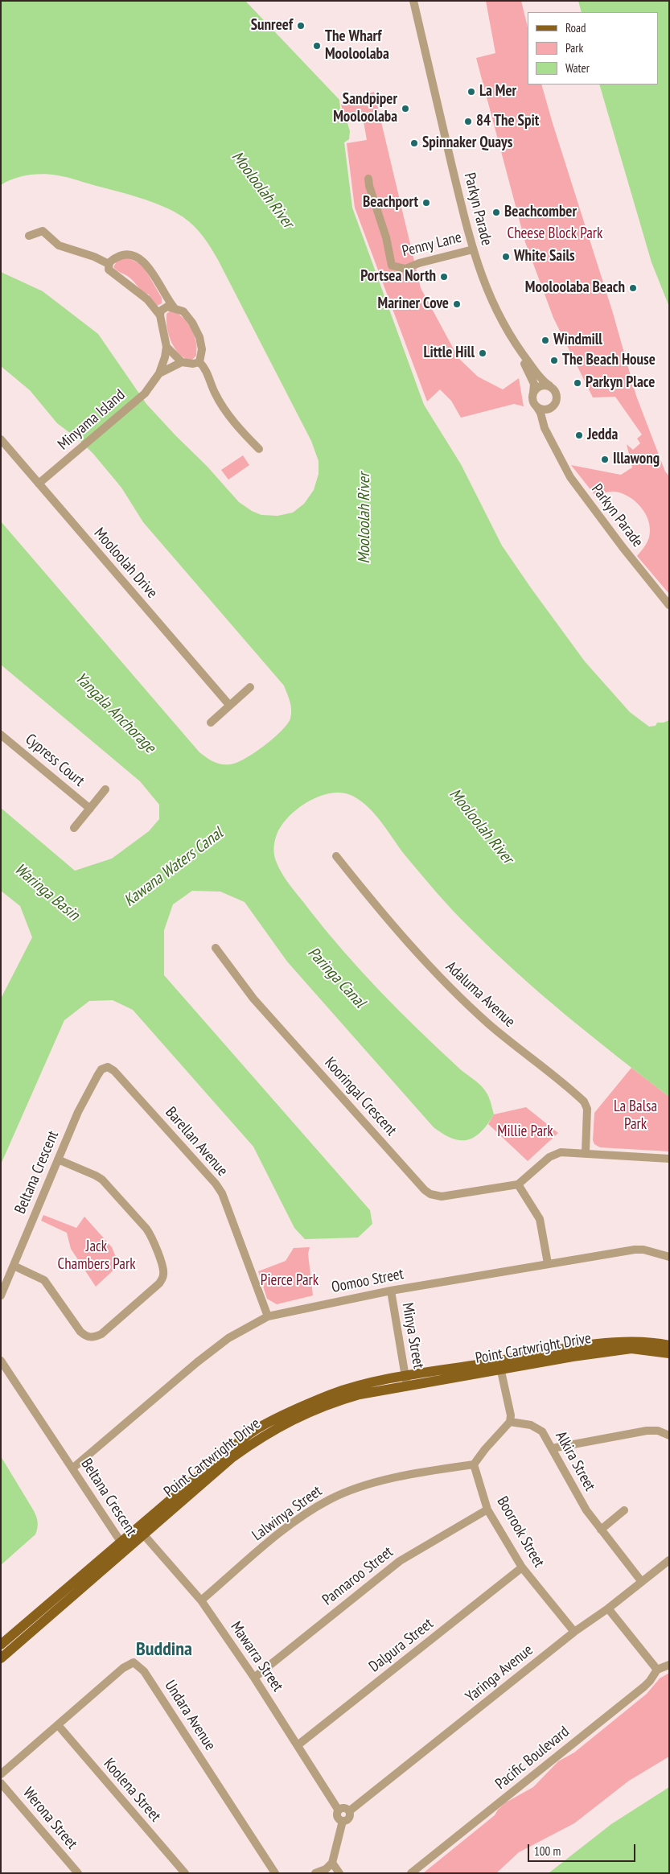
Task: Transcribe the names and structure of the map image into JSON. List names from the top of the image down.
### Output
{
  "streets": {
    "main road": ["Point Cartwright Drive"],
    "street": [
      "Parkyn Parade",
      "Penny Lane",
      "Minyama Island",
      "Mooloolah Drive",
      "Cypress Court",
      "Adaluma Avenue",
      "Kooringal Crescent",
      "Barellan Avenue",
      "Beltana Crescent",
      "Oomoo Street",
      "Minya Street",
      "Alkira Street",
      "Lalwinya Street",
      "Boorook Street",
      "Pannaroo Street",
      "Dalpura Street",
      "Mawarra Street",
      "Yaringa Avenue",
      "Undara Avenue",
      "Pacific Boulevard",
      "Koolena Street",
      "Werona Street"
    ]
  },
  "crossings": [
    ["Parkyn Parade", "Penny Lane"],
    ["Minyama Island", "Mooloolah Drive"],
    ["Barellan Avenue", "Beltana Crescent"],
    ["Barellan Avenue", "Oomoo Street"],
    ["Beltana Crescent", "Oomoo Street"],
    ["Beltana Crescent", "Point Cartwright Drive"],
    ["Oomoo Street", "Minya Street"],
    ["Minya Street", "Point Cartwright Drive"],
    ["Point Cartwright Drive", "Mawarra Street"],
    ["Alkira Street", "Yaringa Avenue"],
    ["Lalwinya Street", "Boorook Street"],
    ["Lalwinya Street", "Mawarra Street"],
    ["Boorook Street", "Pannaroo Street"],
    ["Boorook Street", "Dalpura Street"],
    ["Boorook Street", "Yaringa Avenue"],
    ["Pannaroo Street", "Mawarra Street"],
    ["Dalpura Street", "Mawarra Street"],
    ["Mawarra Street", "Yaringa Avenue"],
    ["Undara Avenue", "Koolena Street"]
  ],
  "districts": ["Buddina"],
  "water": [
    "Mooloolah River",
    "Yangala Anchorage",
    "Kawana Waters Canal",
    "Waringa Basin",
    "Paringa Canal"
  ],
  "parks": [
    "Cheese Block Park",
    "La Balsa Park",
    "Millie Park",
    "Jack Chambers Park",
    "Pierce Park"
  ],
  "places": [
    "Sunreef",
    "The Wharf Mooloolaba",
    "La Mer",
    "Sandpiper Mooloolaba",
    "84 The Spit",
    "Spinnaker Quays",
    "Beachport",
    "Beachcomber",
    "White Sails",
    "Portsea North",
    "Mooloolaba Beach",
    "Mariner Cove",
    "Windmill",
    "Little Hill",
    "The Beach House",
    "Parkyn Place",
    "Jedda",
    "Illawong"
  ],
  "legend": ["Road", "Park", "Water"],
  "scale_bar": "100 m"
}
